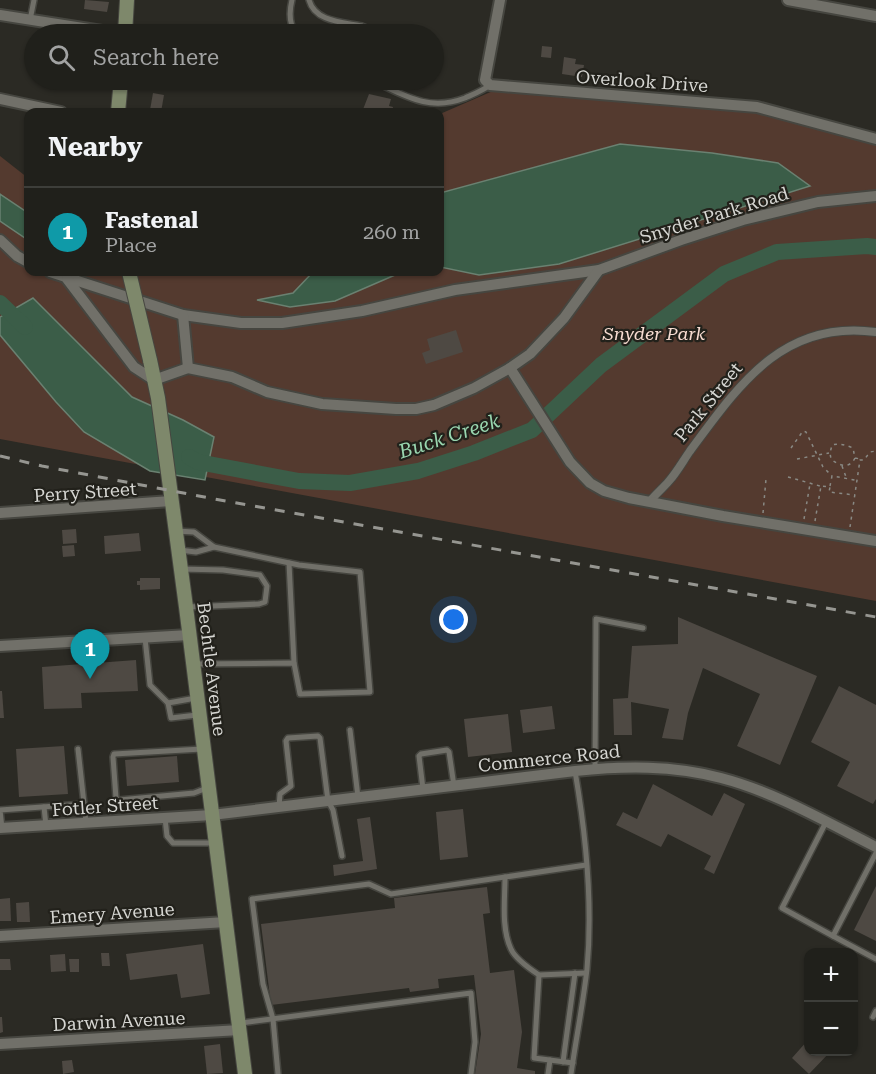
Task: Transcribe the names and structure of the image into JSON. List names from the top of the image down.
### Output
{
  "streets": {
    "main road": ["Bechtle Avenue"],
    "street": [
      "Overlook Drive",
      "Snyder Park Road",
      "Park Street",
      "Perry Street",
      "Commerce Road",
      "Fotler Street",
      "Emery Avenue",
      "Darwin Avenue"
    ]
  },
  "crossings": [
    ["Perry Street", "Bechtle Avenue"],
    ["Bechtle Avenue", "Commerce Road"],
    ["Bechtle Avenue", "Fotler Street"],
    ["Bechtle Avenue", "Emery Avenue"],
    ["Bechtle Avenue", "Darwin Avenue"],
    ["Commerce Road", "Fotler Street"]
  ],
  "water": ["Buck Creek"],
  "parks": ["Snyder Park"],
  "page": {
    "search": "Search here",
    "heading": "Nearby",
    "list": [
      {
        "mark": "1",
        "name": "Fastenal",
        "note": "Place",
        "value": "260 m"
      }
    ],
    "pins": "1",
    "map_buttons": ["+", "−"]
  }
}
